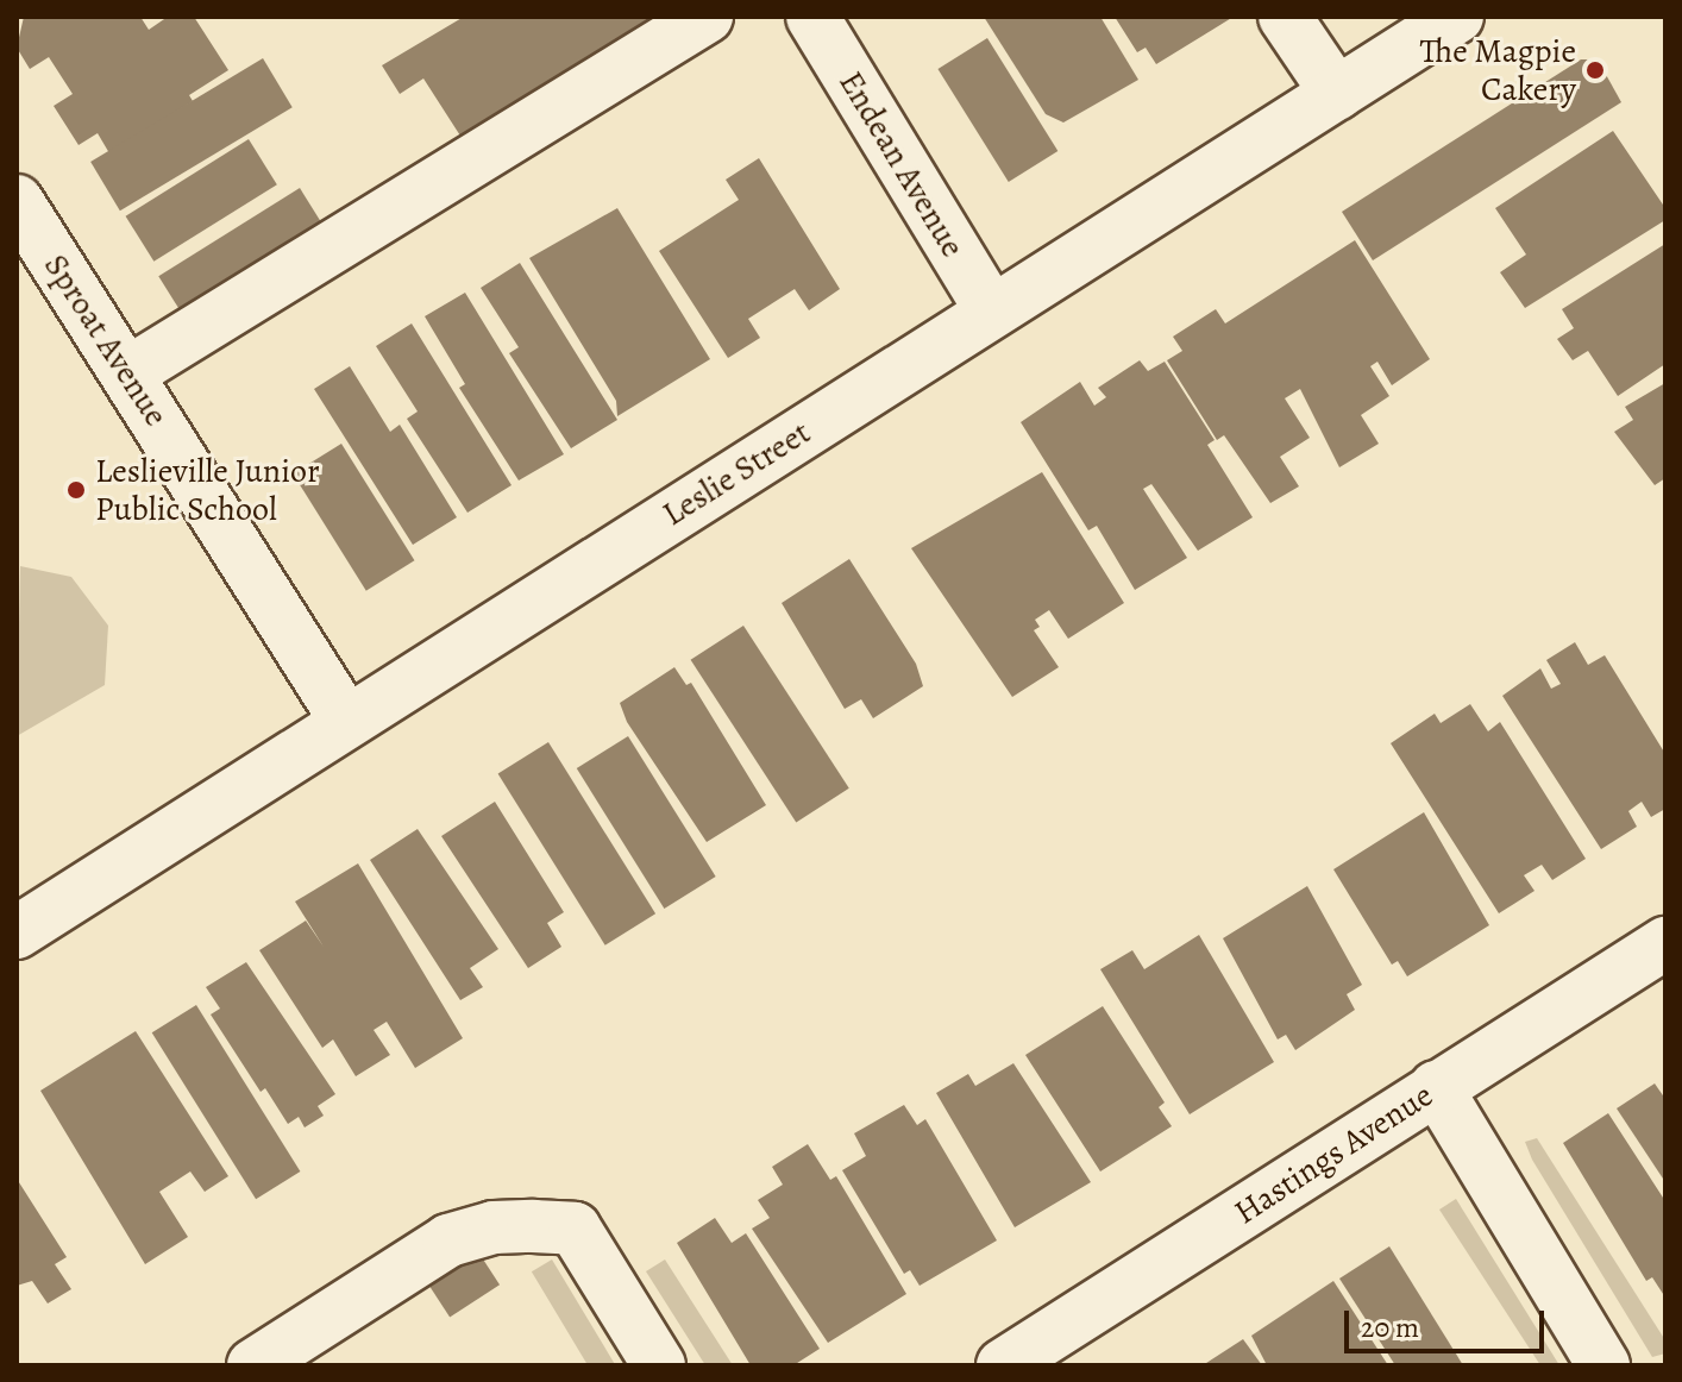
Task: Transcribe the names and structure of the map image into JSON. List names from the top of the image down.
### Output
{
  "streets": {
    "street": [
      "Endean Avenue",
      "Sproat Avenue",
      "Leslie Street",
      "Hastings Avenue"
    ]
  },
  "crossings": [
    ["Endean Avenue", "Leslie Street"],
    ["Sproat Avenue", "Leslie Street"]
  ],
  "places": ["The Magpie Cakery", "Leslieville Junior Public School"],
  "scale_bar": "20 m"
}
